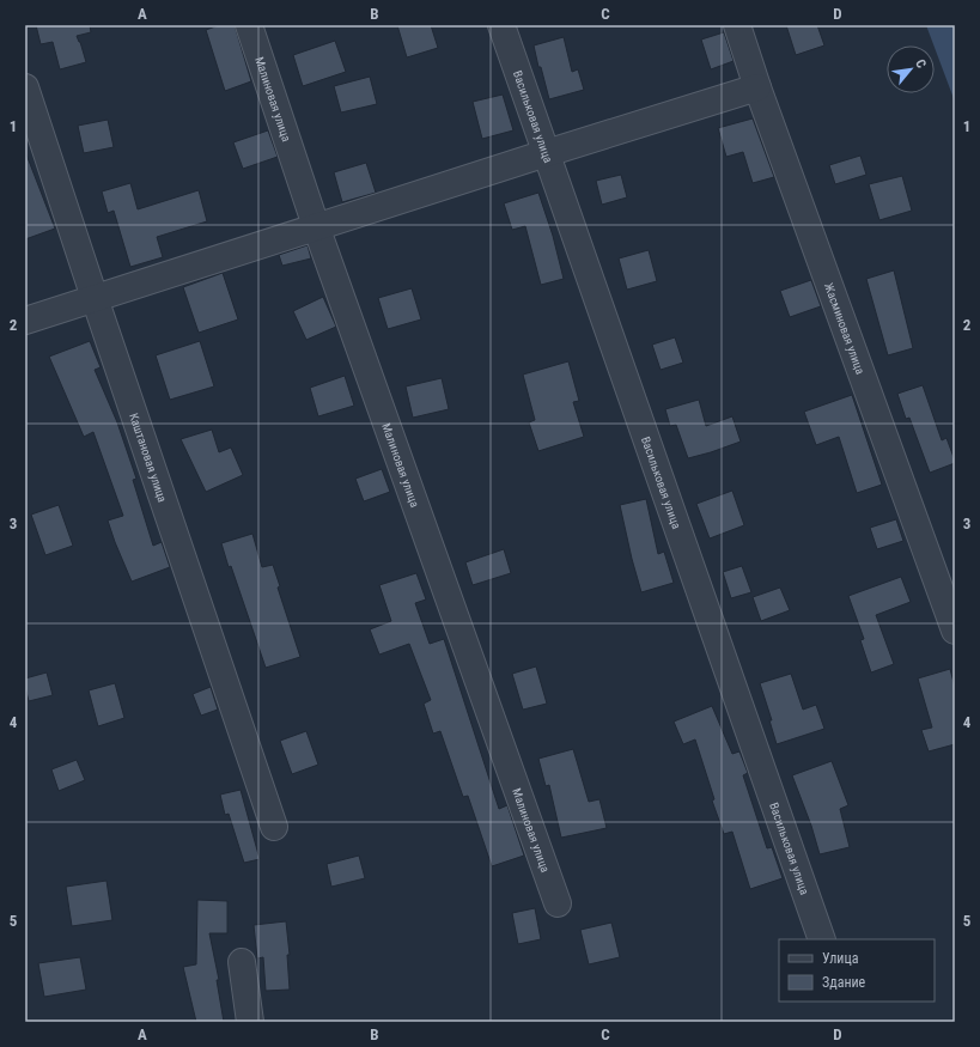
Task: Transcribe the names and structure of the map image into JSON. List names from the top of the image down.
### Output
{
  "streets": {
    "street": [
      "Малиновая улица",
      "Васильковая улица",
      "Жасминовая улица",
      "Каштановая улица"
    ]
  },
  "legend": ["Улица", "Здание"],
  "north": "top right",
  "grid": {
    "columns": [
      "A",
      "B",
      "C",
      "D"
    ],
    "rows": [
      "1",
      "2",
      "3",
      "4",
      "5"
    ]
  }
}
